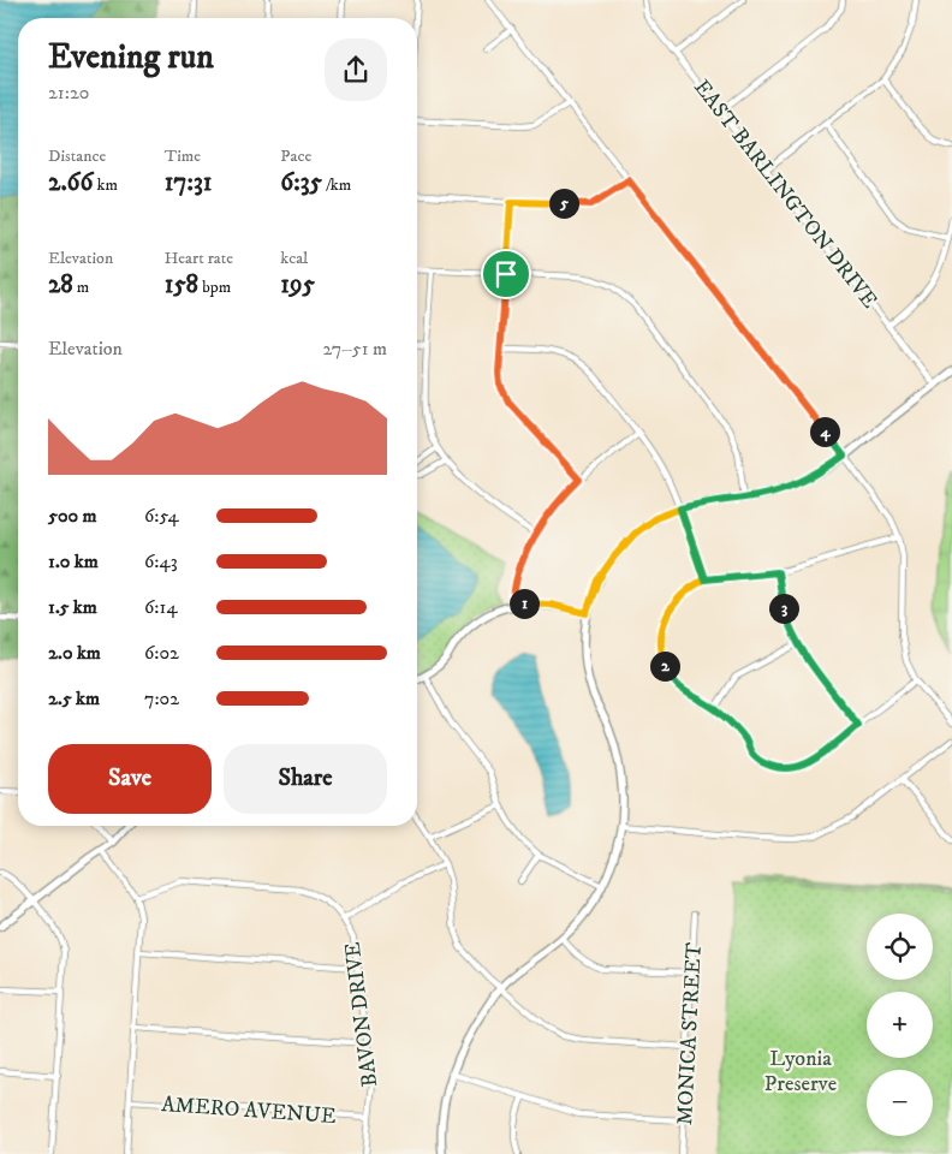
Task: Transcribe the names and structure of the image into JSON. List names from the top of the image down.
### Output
{
  "streets": {
    "street": [
      "EAST BARLINGTON DRIVE",
      "BAVON DRIVE",
      "MONICA STREET",
      "AMERO AVENUE"
    ]
  },
  "crossings": [
    ["BAVON DRIVE", "AMERO AVENUE"]
  ],
  "parks": ["Lyonia Preserve"],
  "page": {
    "heading": ["Evening run", "21:20"],
    "stats": [
      ["Distance", "2.66 km"],
      ["Time", "17:31"],
      ["Pace", "6:35 /km"],
      ["Elevation", "28 m"],
      ["Heart rate", "158 bpm"],
      ["kcal", "195"]
    ],
    "pins": [
      "5",
      "4",
      "1",
      "3",
      "2"
    ],
    "chart": ["Elevation", "27–51 m"],
    "list": [
      {
        "name": "500 m",
        "note": "6:54"
      },
      {
        "name": "1.0 km",
        "note": "6:43"
      },
      {
        "name": "1.5 km",
        "note": "6:14"
      },
      {
        "name": "2.0 km",
        "note": "6:02"
      },
      {
        "name": "2.5 km",
        "note": "7:02"
      }
    ],
    "buttons": ["Save", "Share"],
    "map_buttons": ["+", "−"]
  }
}
